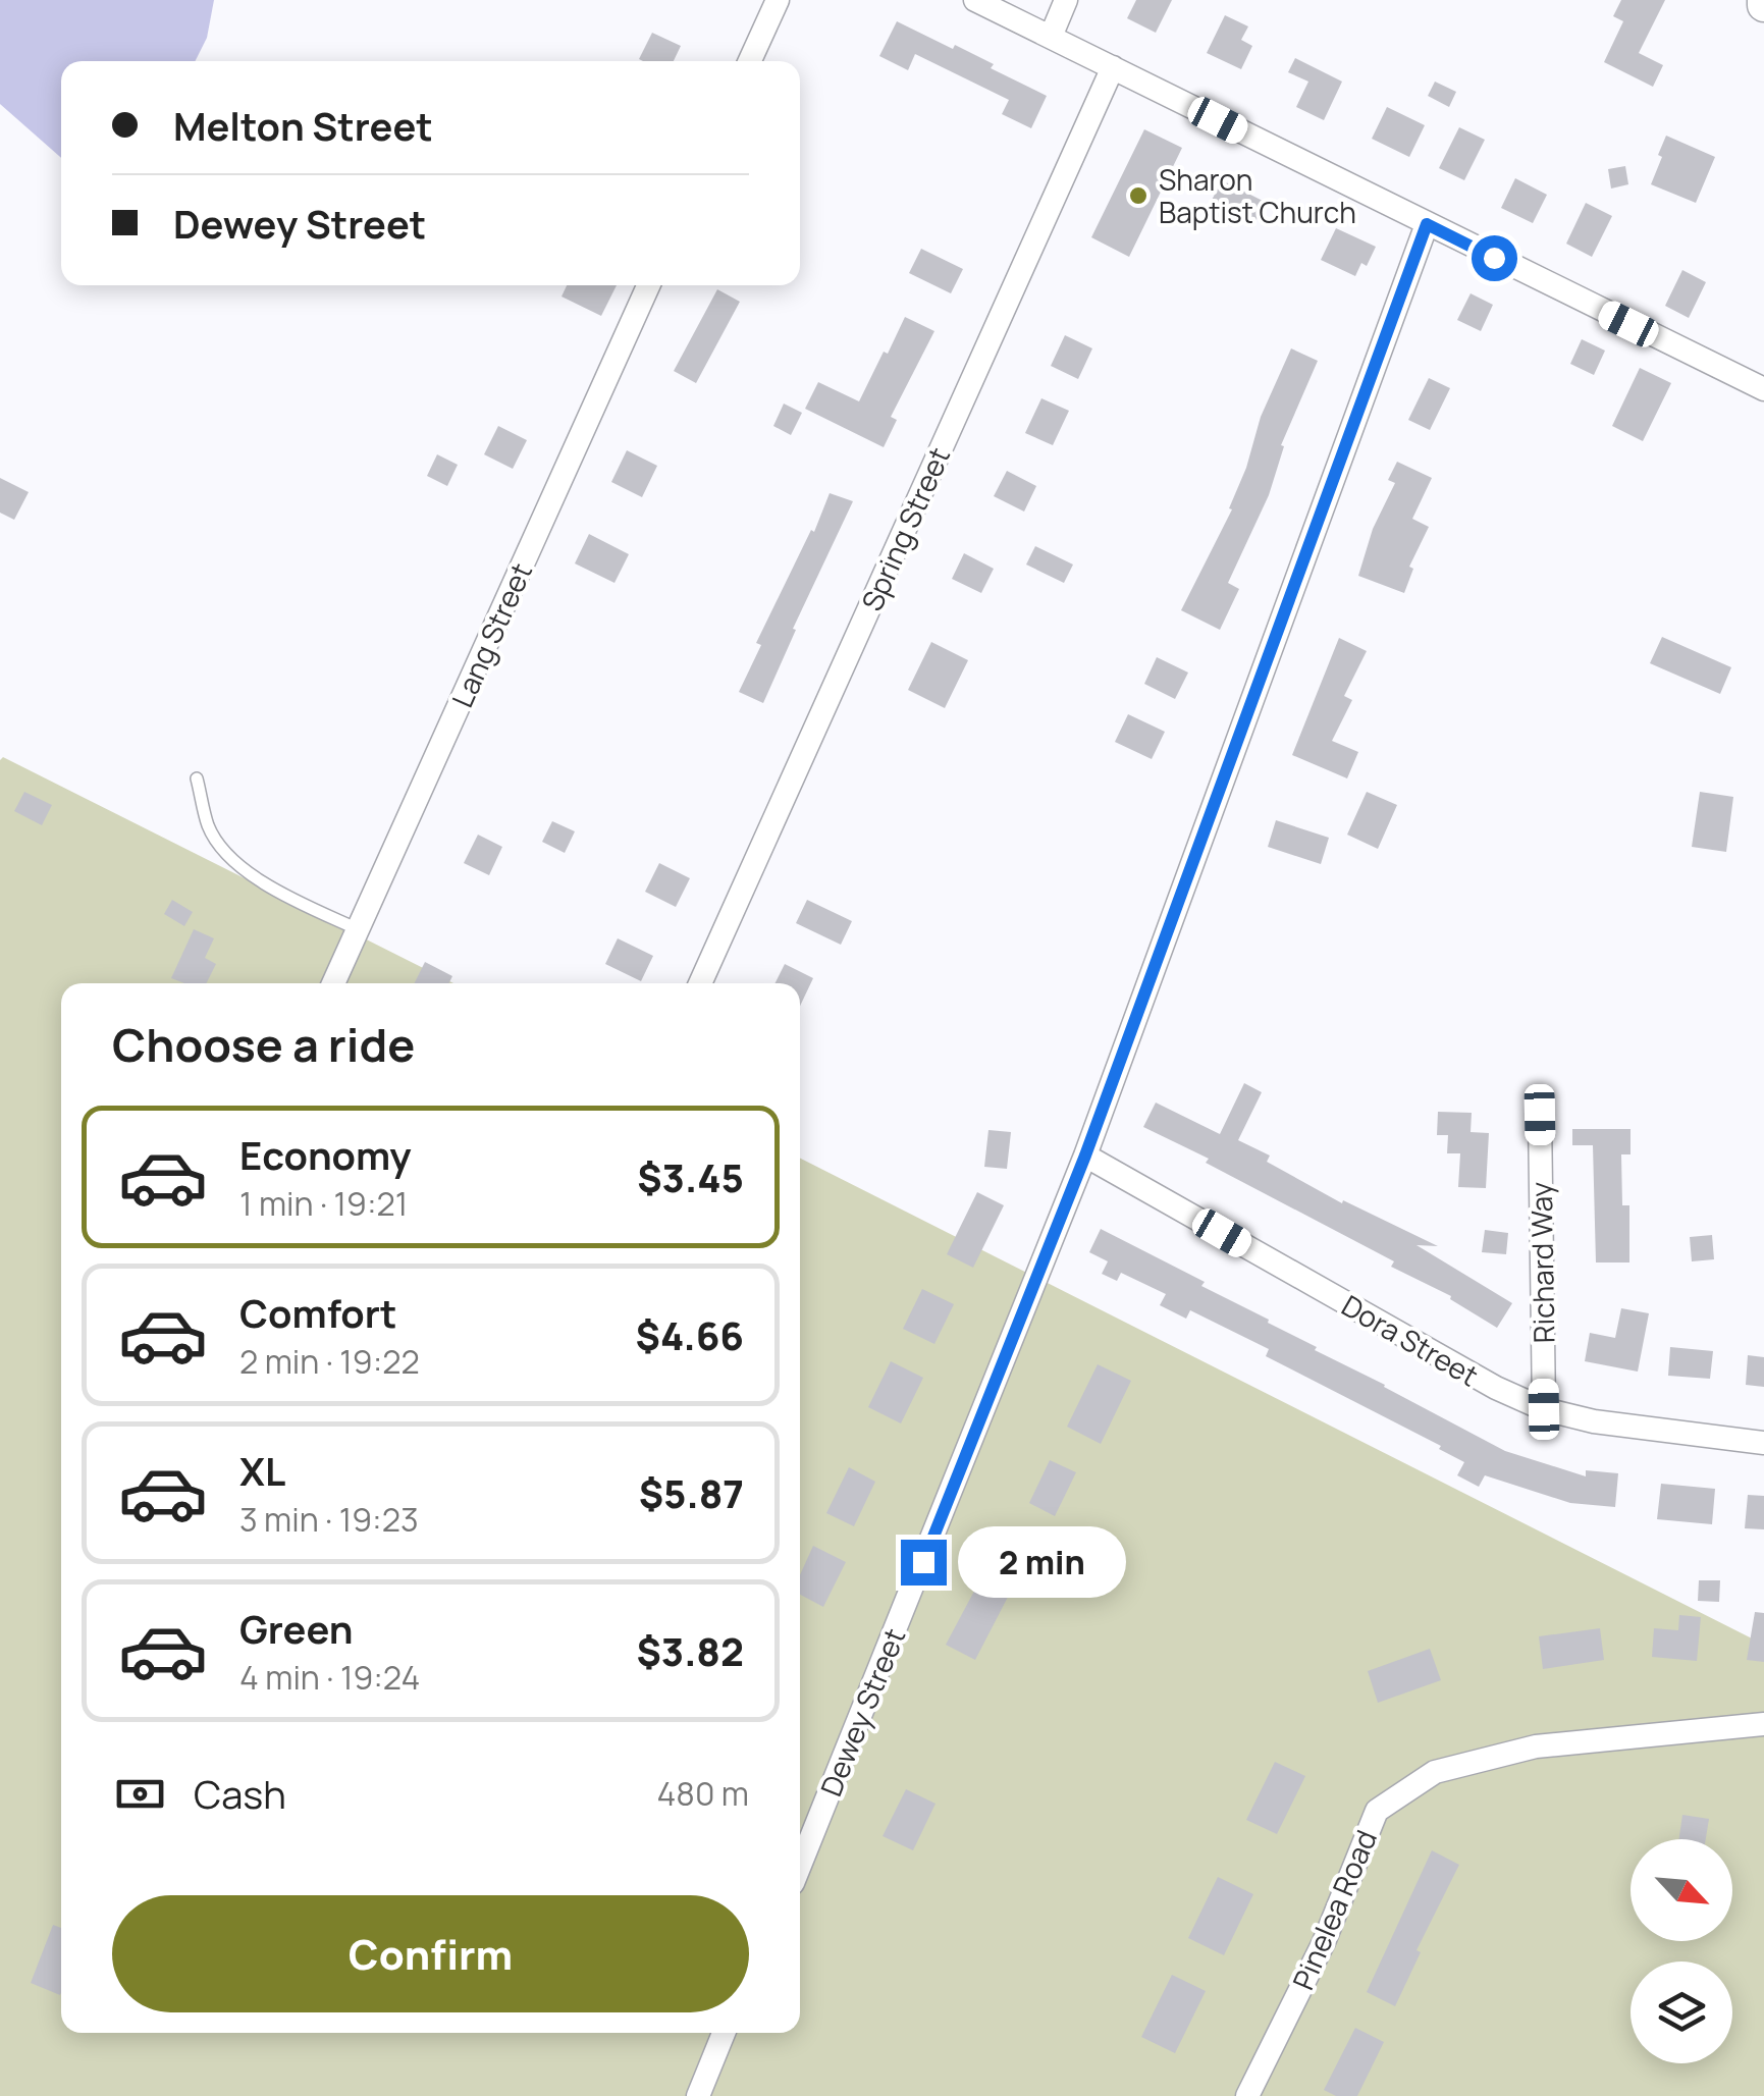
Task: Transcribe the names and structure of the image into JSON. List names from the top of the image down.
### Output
{
  "streets": {
    "street": [
      "Spring Street",
      "Lang Street",
      "Richard Way",
      "Dora Street",
      "Dewey Street",
      "Pinelea Road"
    ]
  },
  "crossings": [
    ["Richard Way", "Dora Street"],
    ["Dora Street", "Dewey Street"]
  ],
  "places": ["Sharon Baptist Church"],
  "north": "bottom right",
  "page": {
    "banner": ["Melton Street", "Dewey Street"],
    "heading": "Choose a ride",
    "list": [
      {
        "name": "Economy",
        "note": "1 min · 19:21",
        "value": "$3.45"
      },
      {
        "name": "Comfort",
        "note": "2 min · 19:22",
        "value": "$4.66"
      },
      {
        "name": "XL",
        "note": "3 min · 19:23",
        "value": "$5.87"
      },
      {
        "name": "Green",
        "note": "4 min · 19:24",
        "value": "$3.82"
      }
    ],
    "bubble": "2 min",
    "pay": ["Cash", "480 m"],
    "buttons": "Confirm"
  }
}
